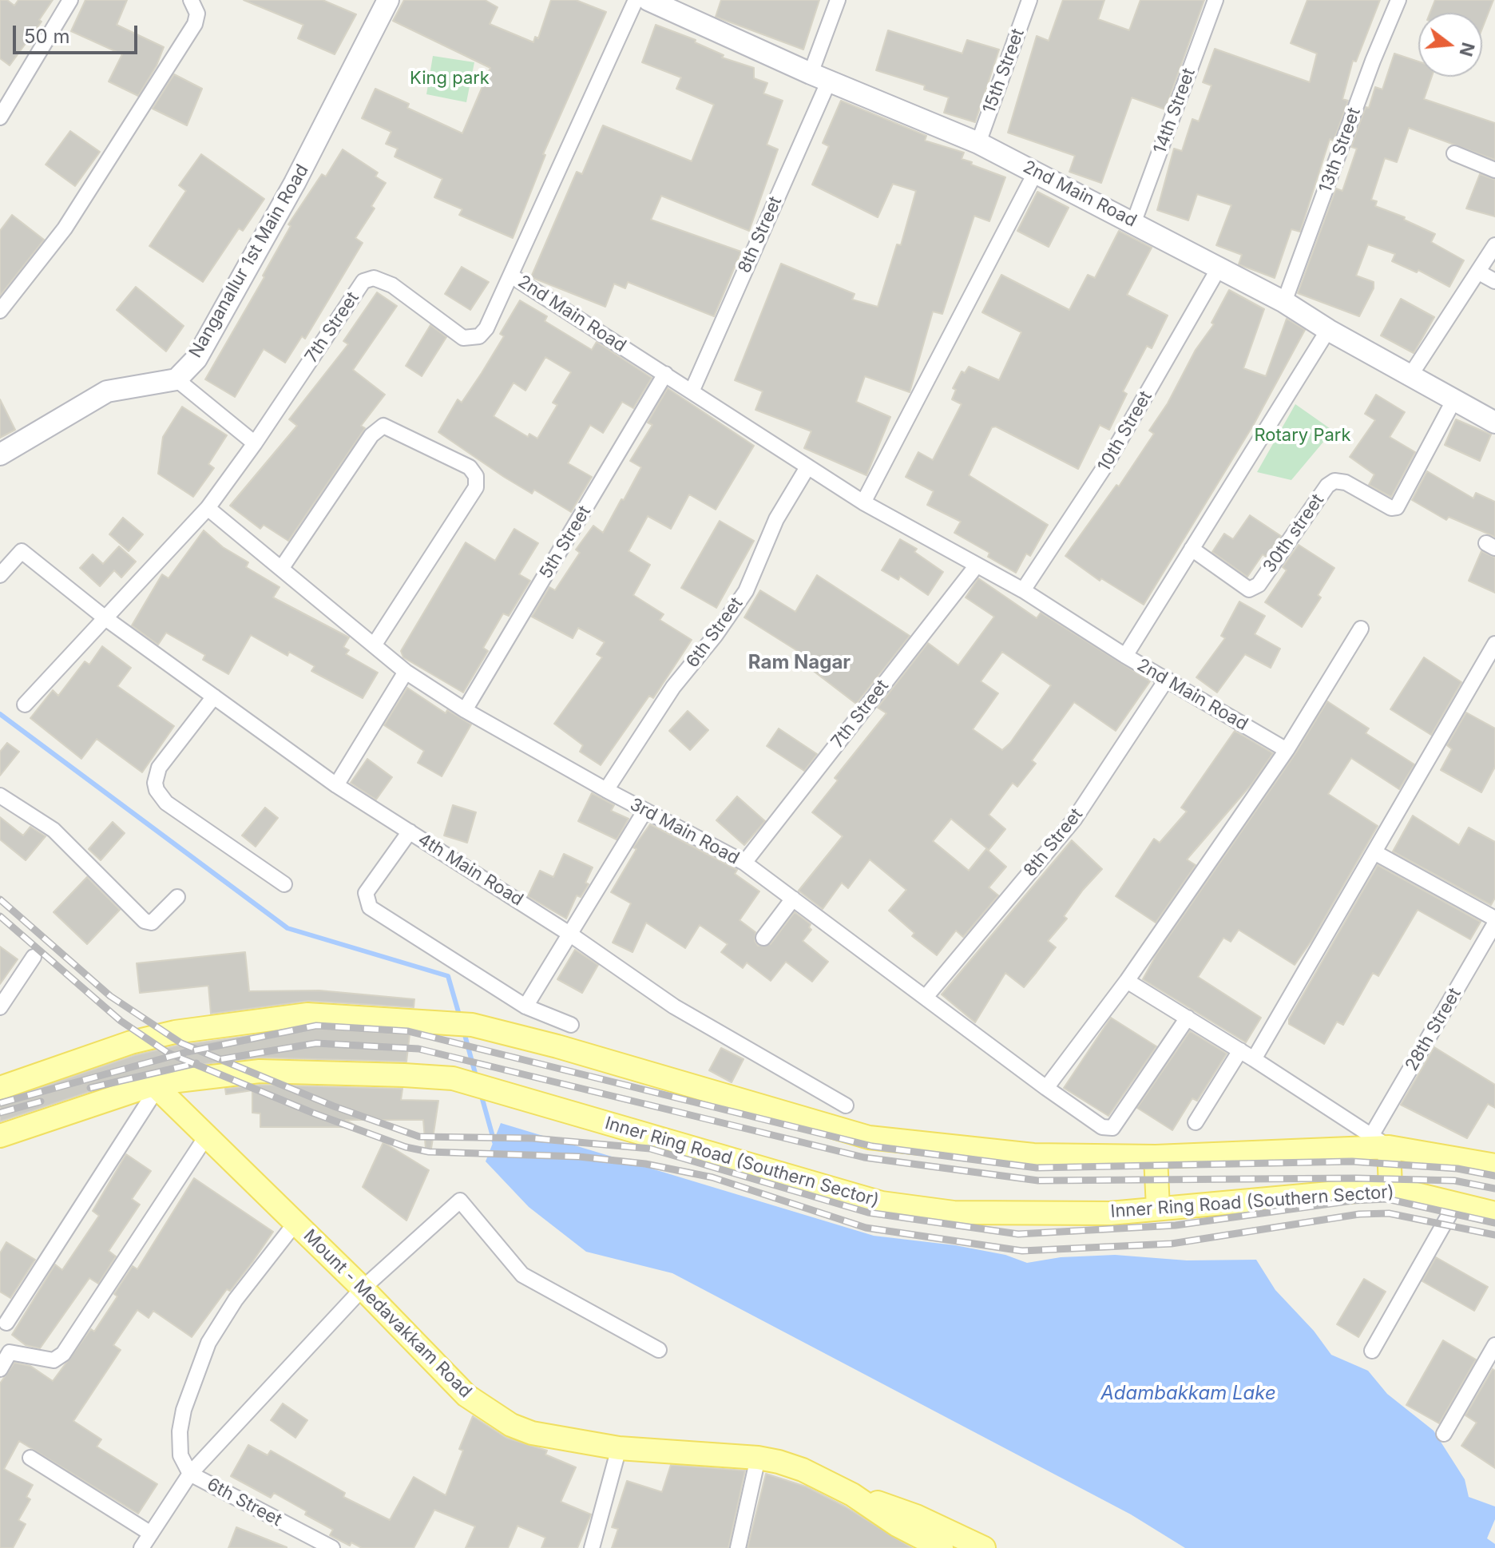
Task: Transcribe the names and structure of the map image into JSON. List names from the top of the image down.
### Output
{
  "streets": {
    "main road": ["Inner Ring Road (Southern Sector)", "Mount - Medavakkam Road"],
    "street": [
      "15th Street",
      "14th Street",
      "13th Street",
      "2nd Main Road",
      "8th Street",
      "Nanganallur 1st Main Road",
      "7th Street",
      "10th Street",
      "30th street",
      "5th Street",
      "6th Street",
      "3rd Main Road",
      "4th Main Road",
      "28th Street"
    ]
  },
  "crossings": [
    ["15th Street", "2nd Main Road"],
    ["14th Street", "2nd Main Road"],
    ["13th Street", "2nd Main Road"],
    ["2nd Main Road", "8th Street"],
    ["2nd Main Road", "7th Street"],
    ["2nd Main Road", "10th Street"],
    ["2nd Main Road", "30th street"],
    ["2nd Main Road", "5th Street"],
    ["2nd Main Road", "6th Street"],
    ["8th Street", "3rd Main Road"],
    ["7th Street", "3rd Main Road"],
    ["7th Street", "4th Main Road"],
    ["5th Street", "3rd Main Road"],
    ["6th Street", "3rd Main Road"],
    ["Inner Ring Road (Southern Sector)", "Mount - Medavakkam Road"]
  ],
  "districts": ["Ram Nagar"],
  "water": ["Adambakkam Lake"],
  "parks": ["King park", "Rotary Park"],
  "scale_bar": "50 m",
  "north": "right"
}
